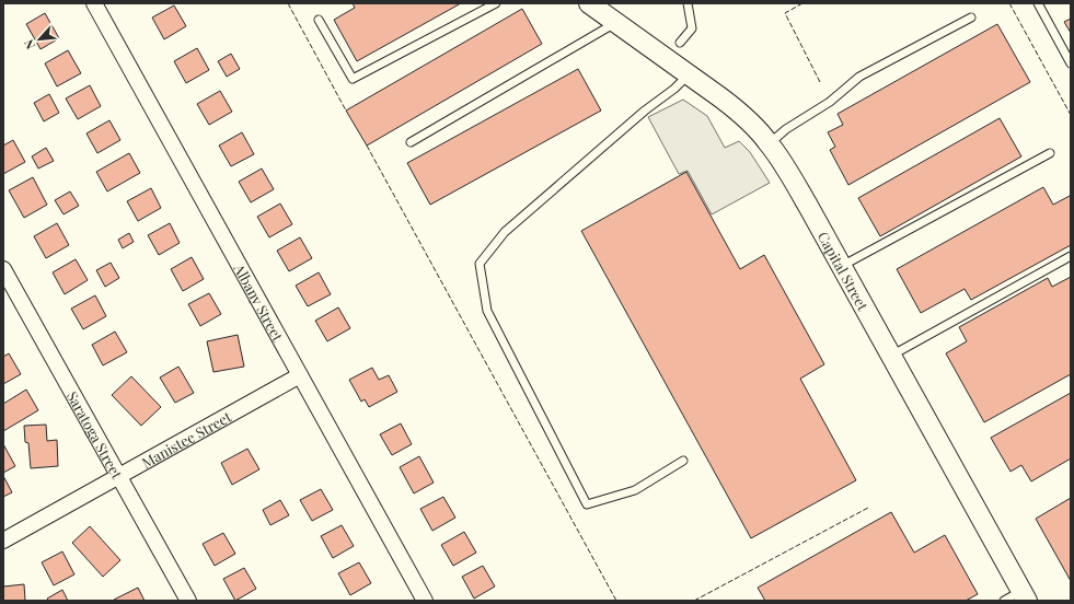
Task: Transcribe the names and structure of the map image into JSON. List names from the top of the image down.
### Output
{
  "streets": {
    "street": [
      "Capital Street",
      "Albany Street",
      "Saratoga Street",
      "Manistee Street"
    ]
  },
  "crossings": [
    ["Albany Street", "Manistee Street"],
    ["Saratoga Street", "Manistee Street"]
  ],
  "north": "bottom left"
}
